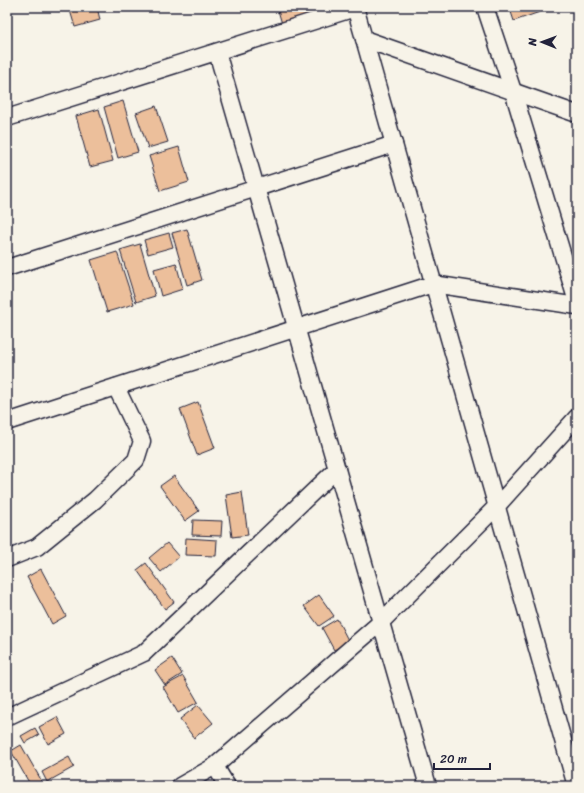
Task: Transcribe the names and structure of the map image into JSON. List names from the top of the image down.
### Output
{
  "scale_bar": "20 m",
  "north": "left"
}
